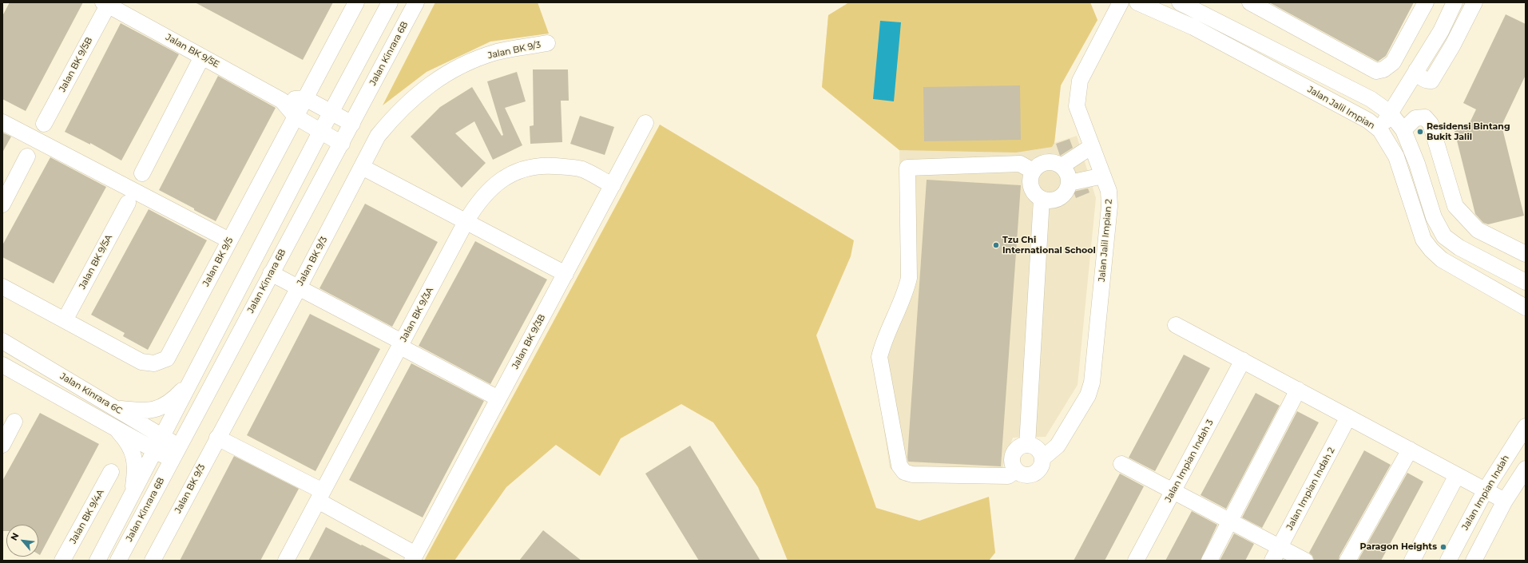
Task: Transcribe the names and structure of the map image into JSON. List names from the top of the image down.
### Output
{
  "streets": {
    "street": [
      "Jalan BK 9/3",
      "Jalan BK 9/5E",
      "Jalan Kinrara 6B",
      "Jalan BK 9/5B",
      "Jalan Jalil Impian",
      "Jalan Jalil Impian 2",
      "Jalan BK 9/5A",
      "Jalan BK 9/5",
      "Jalan BK 9/3A",
      "Jalan BK 9/3B",
      "Jalan Kinrara 6C",
      "Jalan Impian Indah 3",
      "Jalan Impian Indah 2",
      "Jalan Impian Indah",
      "Jalan BK 9/4A"
    ]
  },
  "crossings": [
    ["Jalan BK 9/5E", "Jalan Kinrara 6B"],
    ["Jalan BK 9/5E", "Jalan BK 9/5B"],
    ["Jalan BK 9/5E", "Jalan BK 9/5"],
    ["Jalan Kinrara 6B", "Jalan Kinrara 6C"],
    ["Jalan BK 9/5A", "Jalan BK 9/5"],
    ["Jalan BK 9/3A", "Jalan BK 9/3B"]
  ],
  "places": ["Residensi Bintang Bukit Jalil", "Tzu Chi International School", "Paragon Heights"],
  "north": "top left"
}
